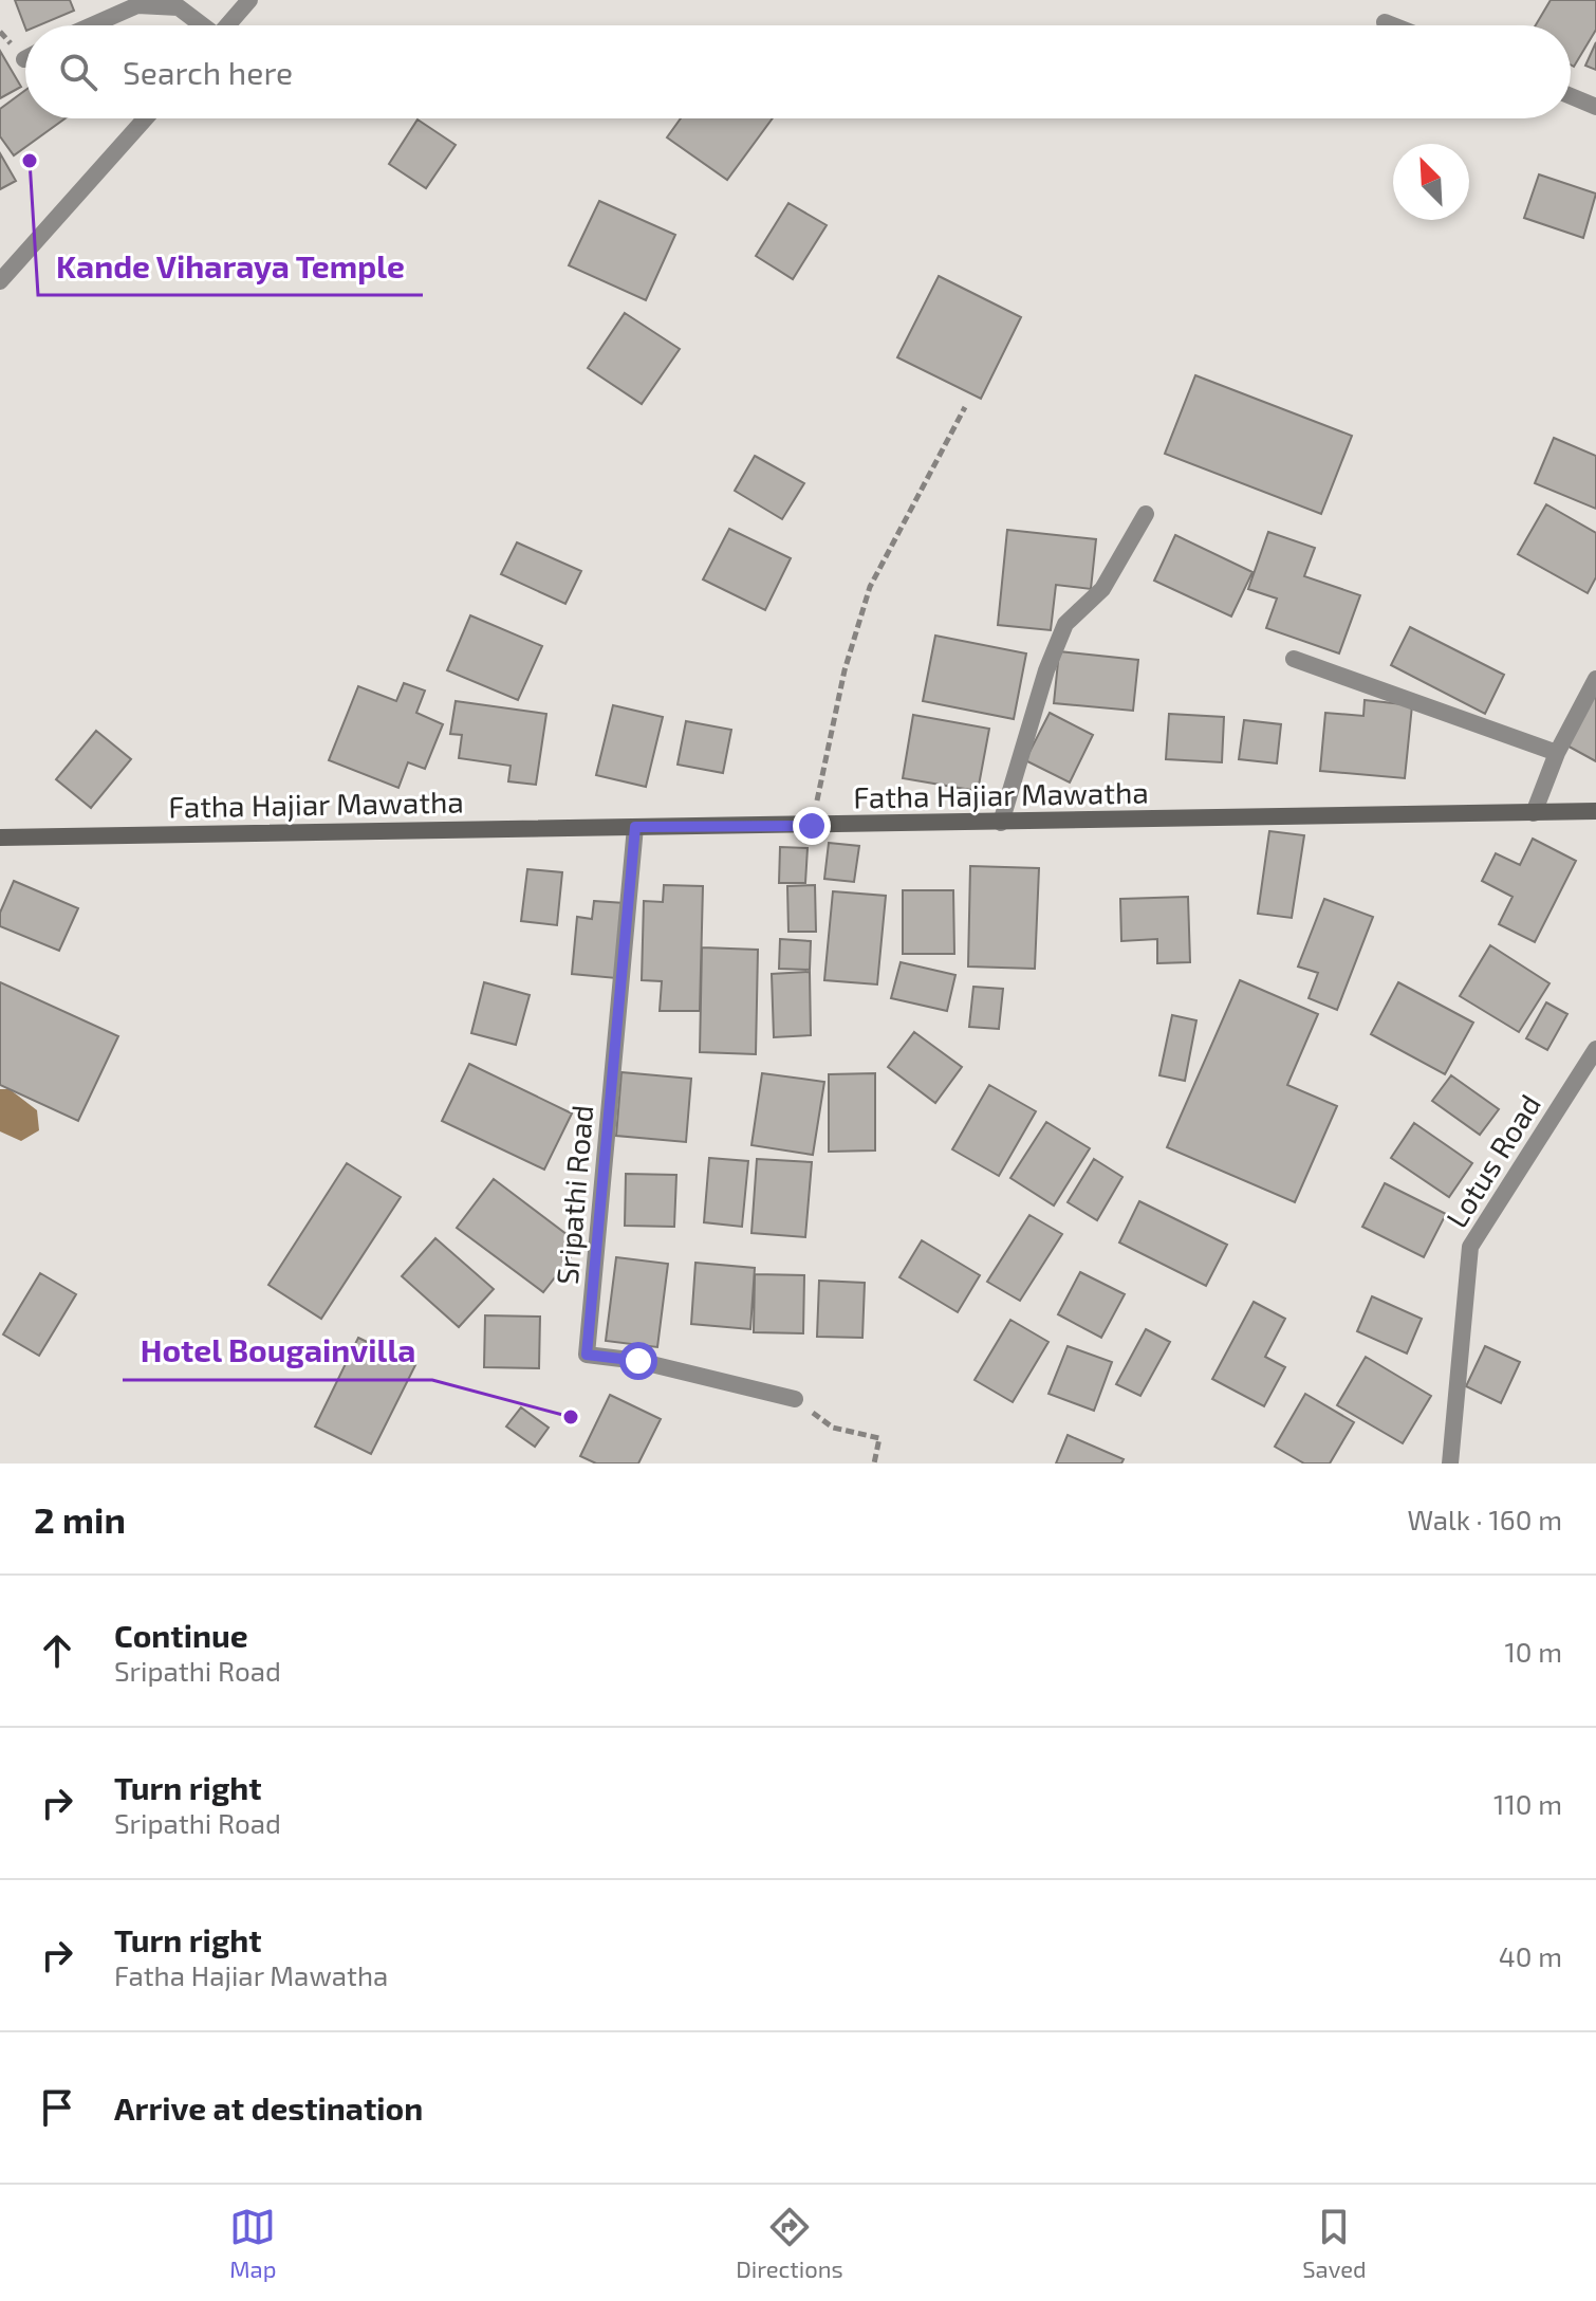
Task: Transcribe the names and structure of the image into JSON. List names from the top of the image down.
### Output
{
  "streets": {
    "street": ["Fatha Hajiar Mawatha", "Lotus Road", "Sripathi Road"]
  },
  "crossings": [
    ["Fatha Hajiar Mawatha", "Sripathi Road"]
  ],
  "places": ["Kande Viharaya Temple", "Hotel Bougainvilla"],
  "north": "top left",
  "page": {
    "search": "Search here",
    "heading": ["2 min", "Walk · 160 m"],
    "list": [
      ["Continue", "Sripathi Road", "10 m"],
      ["Turn right", "Sripathi Road", "110 m"],
      ["Turn right", "Fatha Hajiar Mawatha", "40 m"],
      "Arrive at destination"
    ],
    "nav": ["Map", "Directions", "Saved"]
  }
}
